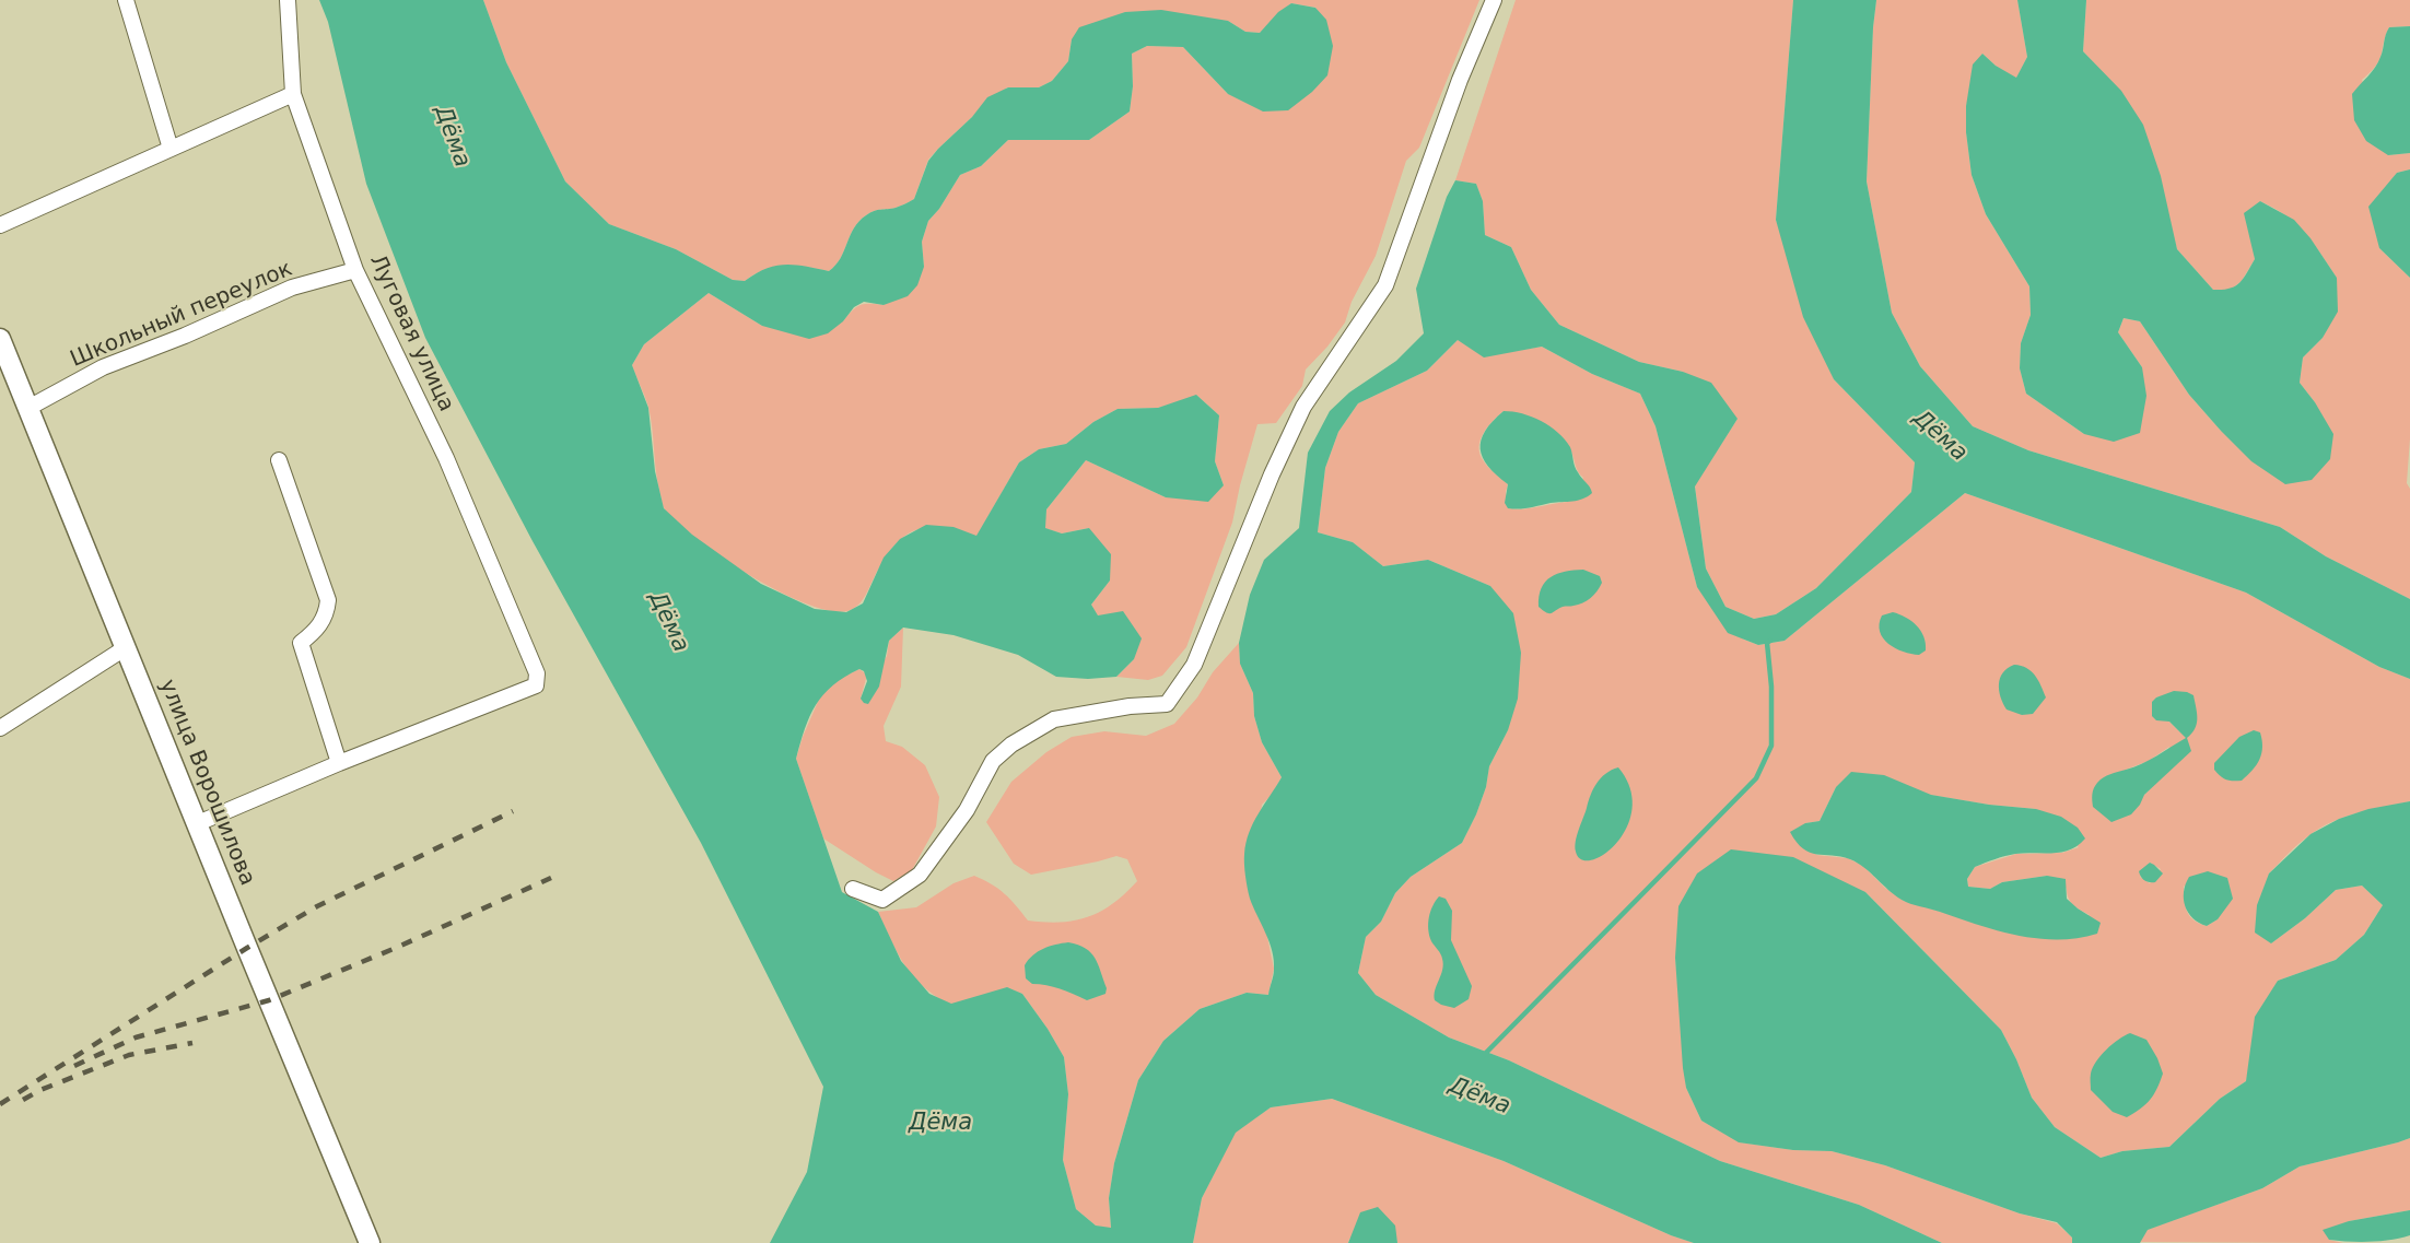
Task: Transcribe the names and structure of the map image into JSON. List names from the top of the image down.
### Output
{
  "streets": {
    "street": ["Школьный переулок", "Луговая улица", "улица Ворошилова"]
  },
  "crossings": [
    ["Школьный переулок", "Луговая улица"],
    ["Школьный переулок", "улица Ворошилова"]
  ],
  "water": ["Дёма"]
}
